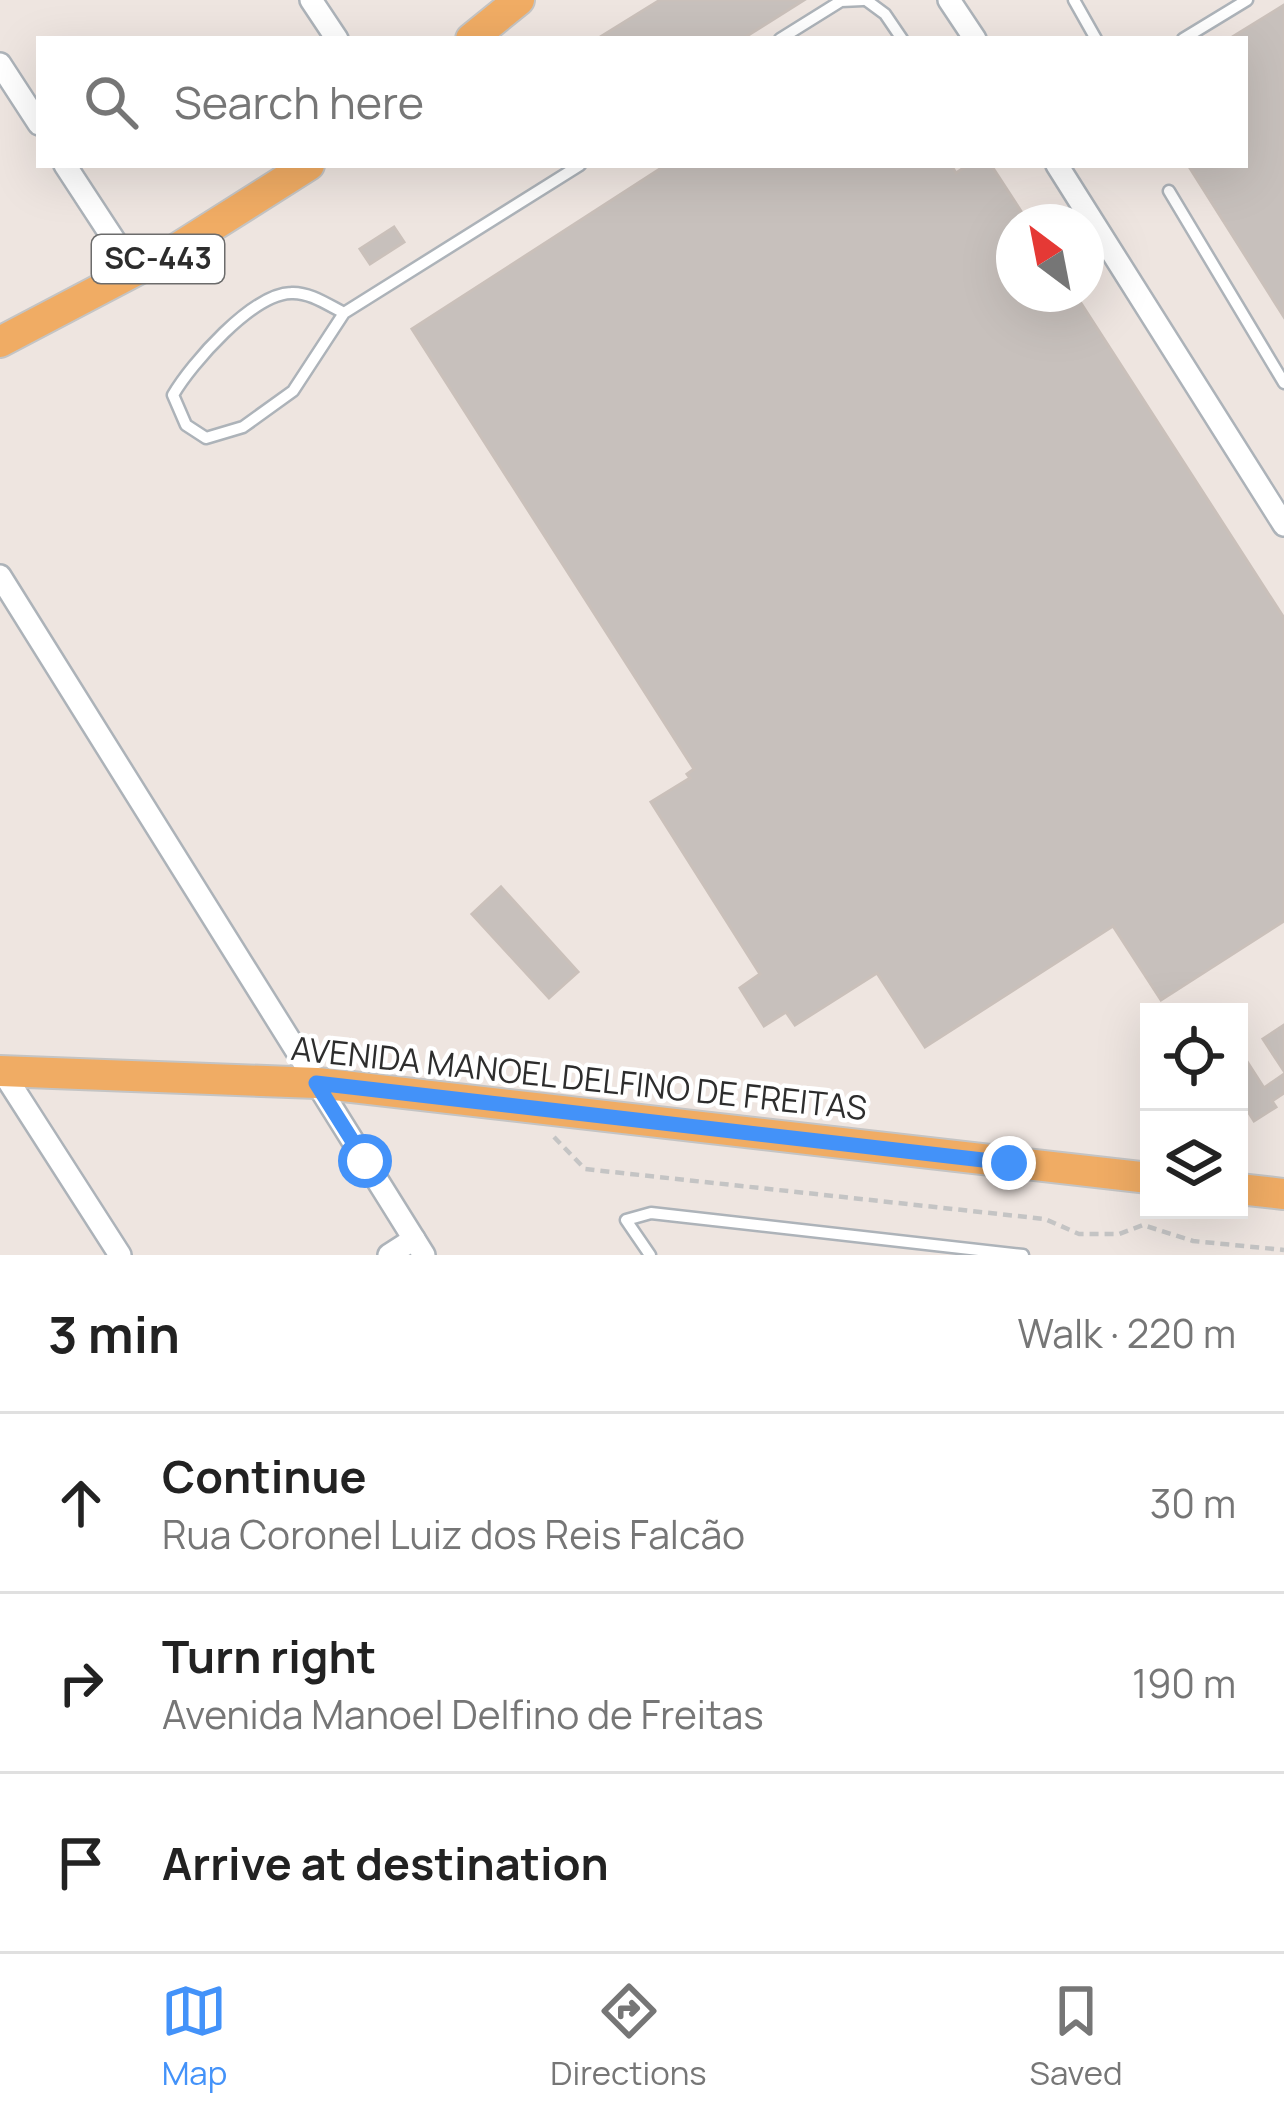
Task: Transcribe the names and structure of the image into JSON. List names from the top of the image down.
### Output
{
  "streets": {
    "main road": ["SC-443", "AVENIDA MANOEL DELFINO DE FREITAS"]
  },
  "north": "top left",
  "page": {
    "search": "Search here",
    "heading": ["3 min", "Walk · 220 m"],
    "list": [
      ["Continue", "Rua Coronel Luiz dos Reis Falcão", "30 m"],
      ["Turn right", "Avenida Manoel Delfino de Freitas", "190 m"],
      "Arrive at destination"
    ],
    "nav": ["Map", "Directions", "Saved"]
  }
}
